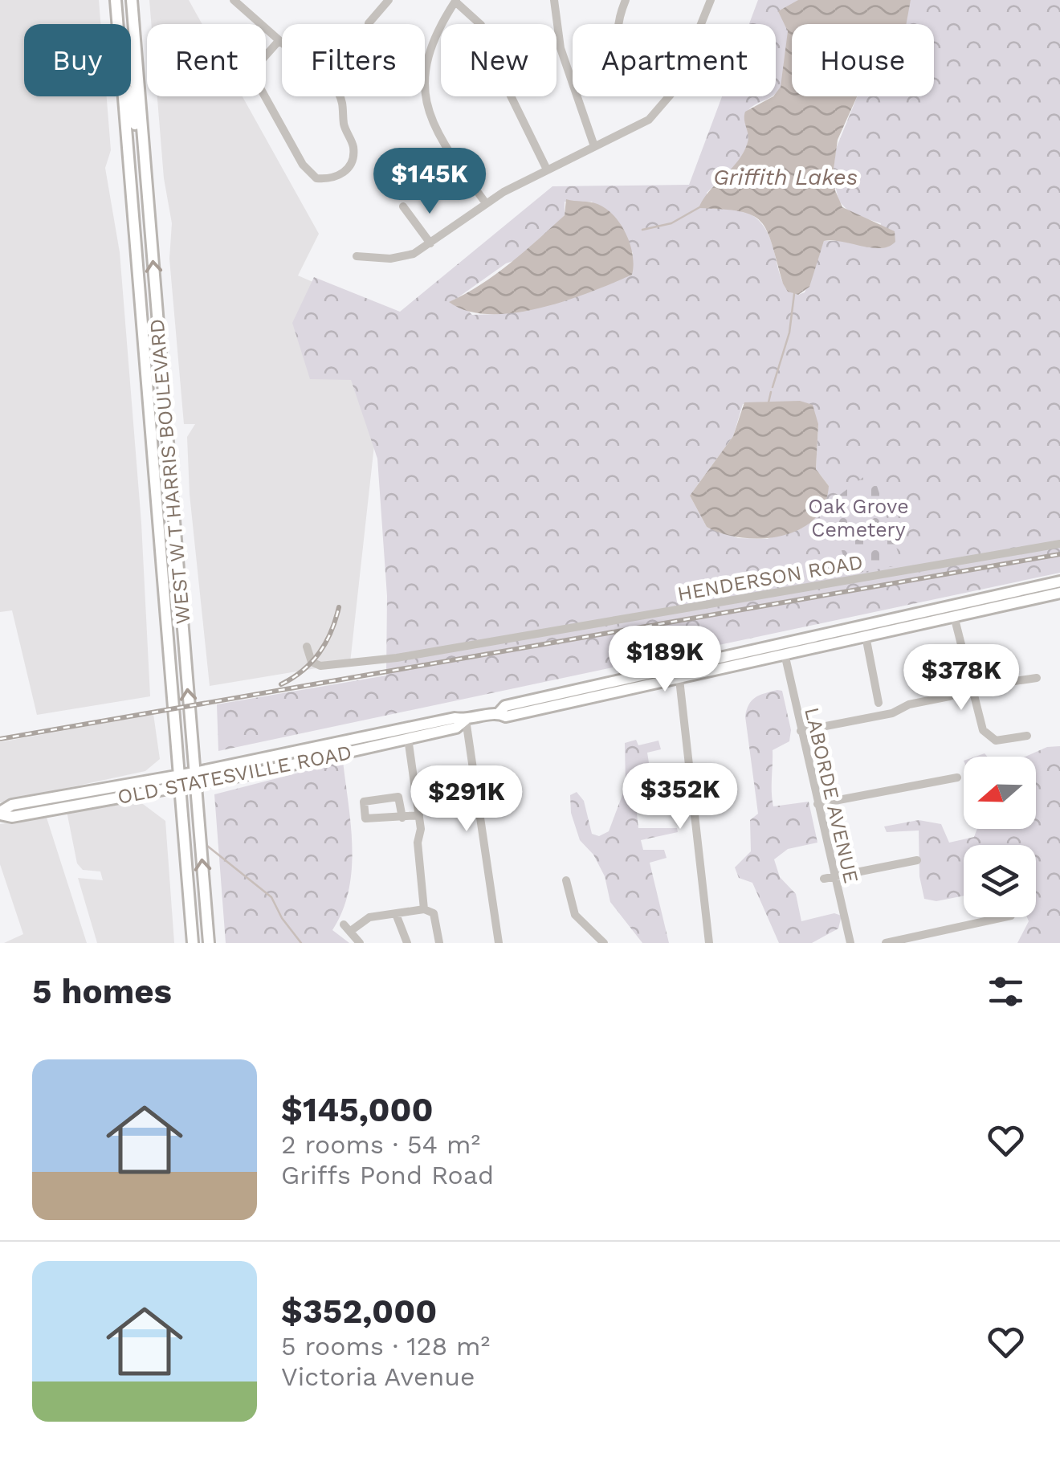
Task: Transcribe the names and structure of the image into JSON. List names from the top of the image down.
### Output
{
  "streets": {
    "main road": ["WEST W T HARRIS BOULEVARD", "OLD STATESVILLE ROAD"],
    "street": ["HENDERSON ROAD", "LABORDE AVENUE"]
  },
  "crossings": [
    ["WEST W T HARRIS BOULEVARD", "OLD STATESVILLE ROAD"],
    ["OLD STATESVILLE ROAD", "LABORDE AVENUE"]
  ],
  "water": ["Griffith Lakes"],
  "parks": ["Oak Grove Cemetery"],
  "north": "left",
  "page": {
    "chip": [
      "Buy",
      "Rent",
      "Filters",
      "New",
      "Apartment",
      "House"
    ],
    "price": [
      "$145K",
      "$189K",
      "$378K",
      "$352K",
      "$291K"
    ],
    "heading": "5 homes",
    "list": [
      {
        "name": "$145,000",
        "note": "2 rooms · 54 m² · Griffs Pond Road"
      },
      {
        "name": "$352,000",
        "note": "5 rooms · 128 m² · Victoria Avenue"
      }
    ]
  }
}
